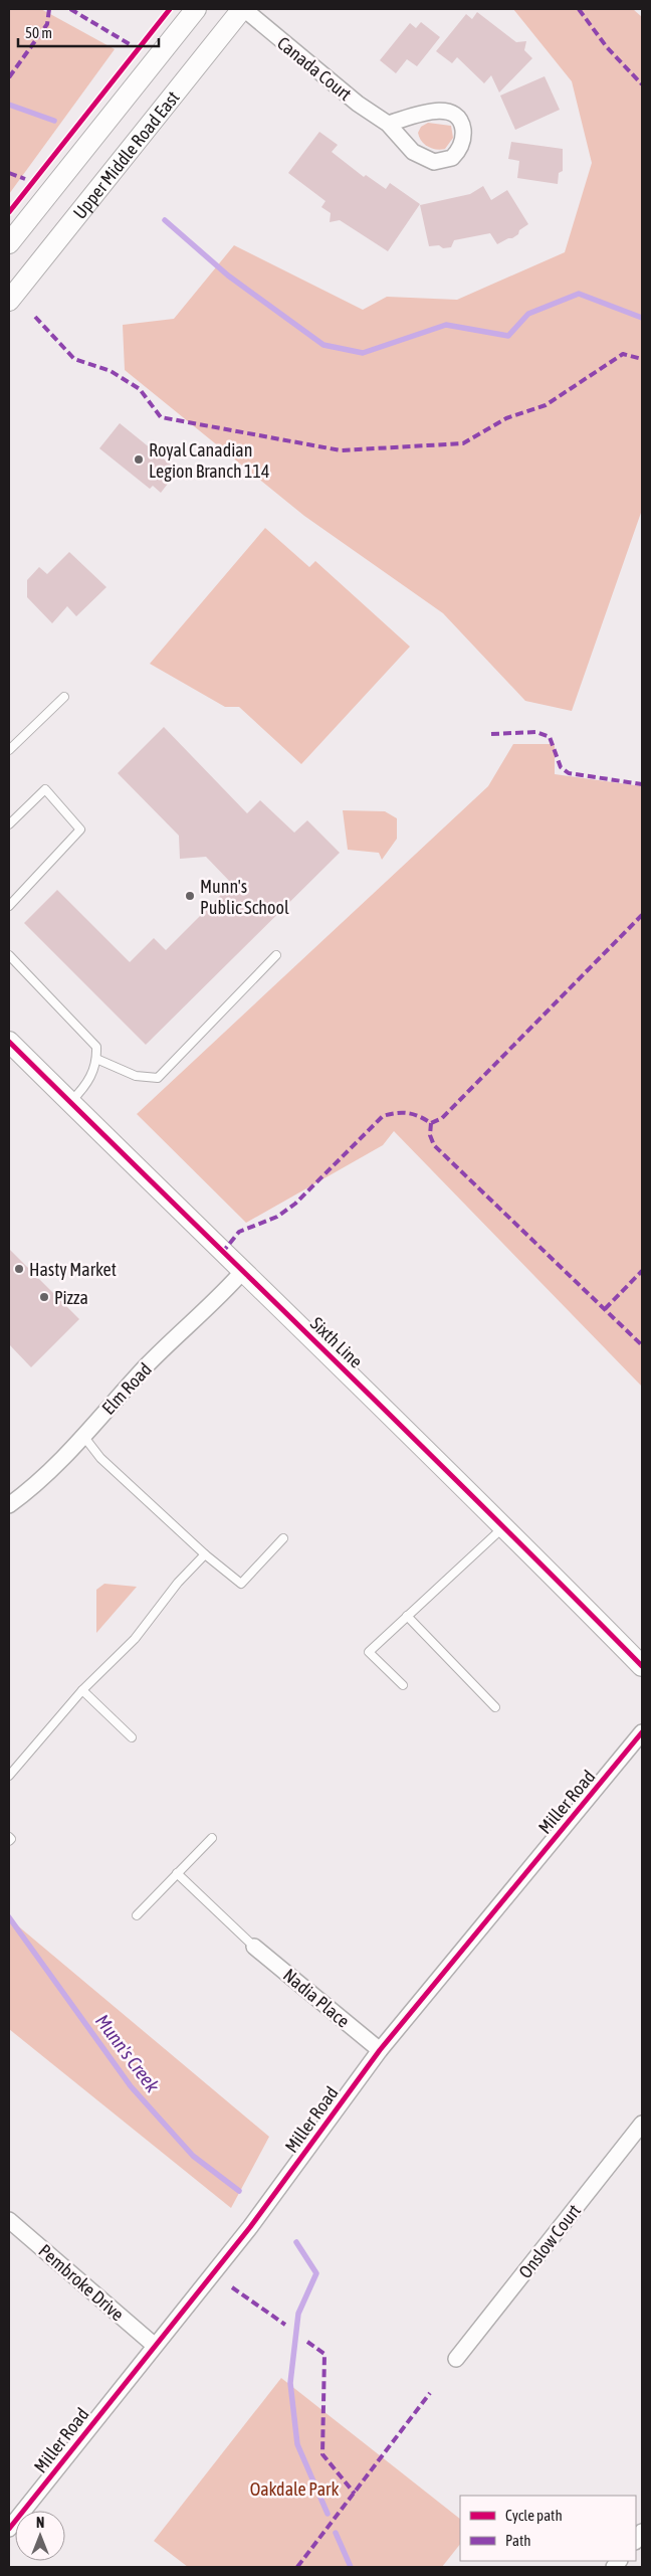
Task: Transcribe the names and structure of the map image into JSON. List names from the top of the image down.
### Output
{
  "streets": {
    "street": [
      "Canada Court",
      "Upper Middle Road East",
      "Sixth Line",
      "Elm Road",
      "Miller Road",
      "Nadia Place",
      "Onslow Court",
      "Pembroke Drive"
    ]
  },
  "crossings": [
    ["Canada Court", "Upper Middle Road East"],
    ["Sixth Line", "Elm Road"],
    ["Miller Road", "Nadia Place"],
    ["Miller Road", "Pembroke Drive"]
  ],
  "water": ["Munn's Creek"],
  "parks": ["Oakdale Park"],
  "places": [
    "Royal Canadian Legion Branch 114",
    "Munn's Public School",
    "Hasty Market",
    "Pizza"
  ],
  "legend": ["Cycle path", "Path"],
  "scale_bar": "50 m",
  "north": "top"
}
